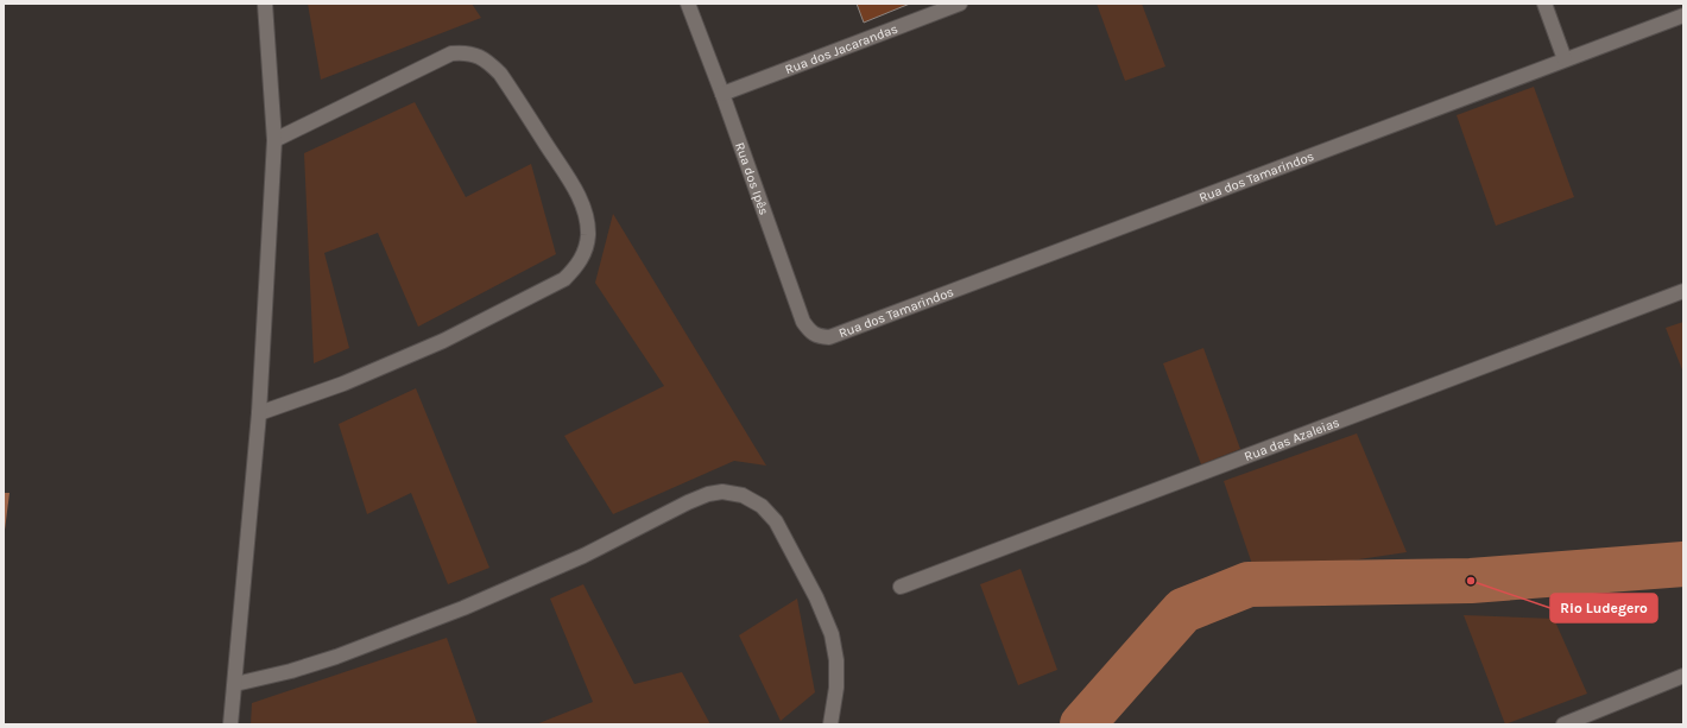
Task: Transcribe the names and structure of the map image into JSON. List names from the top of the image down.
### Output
{
  "streets": {
    "street": [
      "Rua dos Jacarandas",
      "Rua dos Tamarindos",
      "Rua dos Ipês",
      "Rua das Azaleias"
    ]
  },
  "crossings": [
    ["Rua dos Jacarandas", "Rua dos Ipês"],
    ["Rua dos Tamarindos", "Rua dos Ipês"]
  ],
  "places": ["Rio Ludegero"]
}
